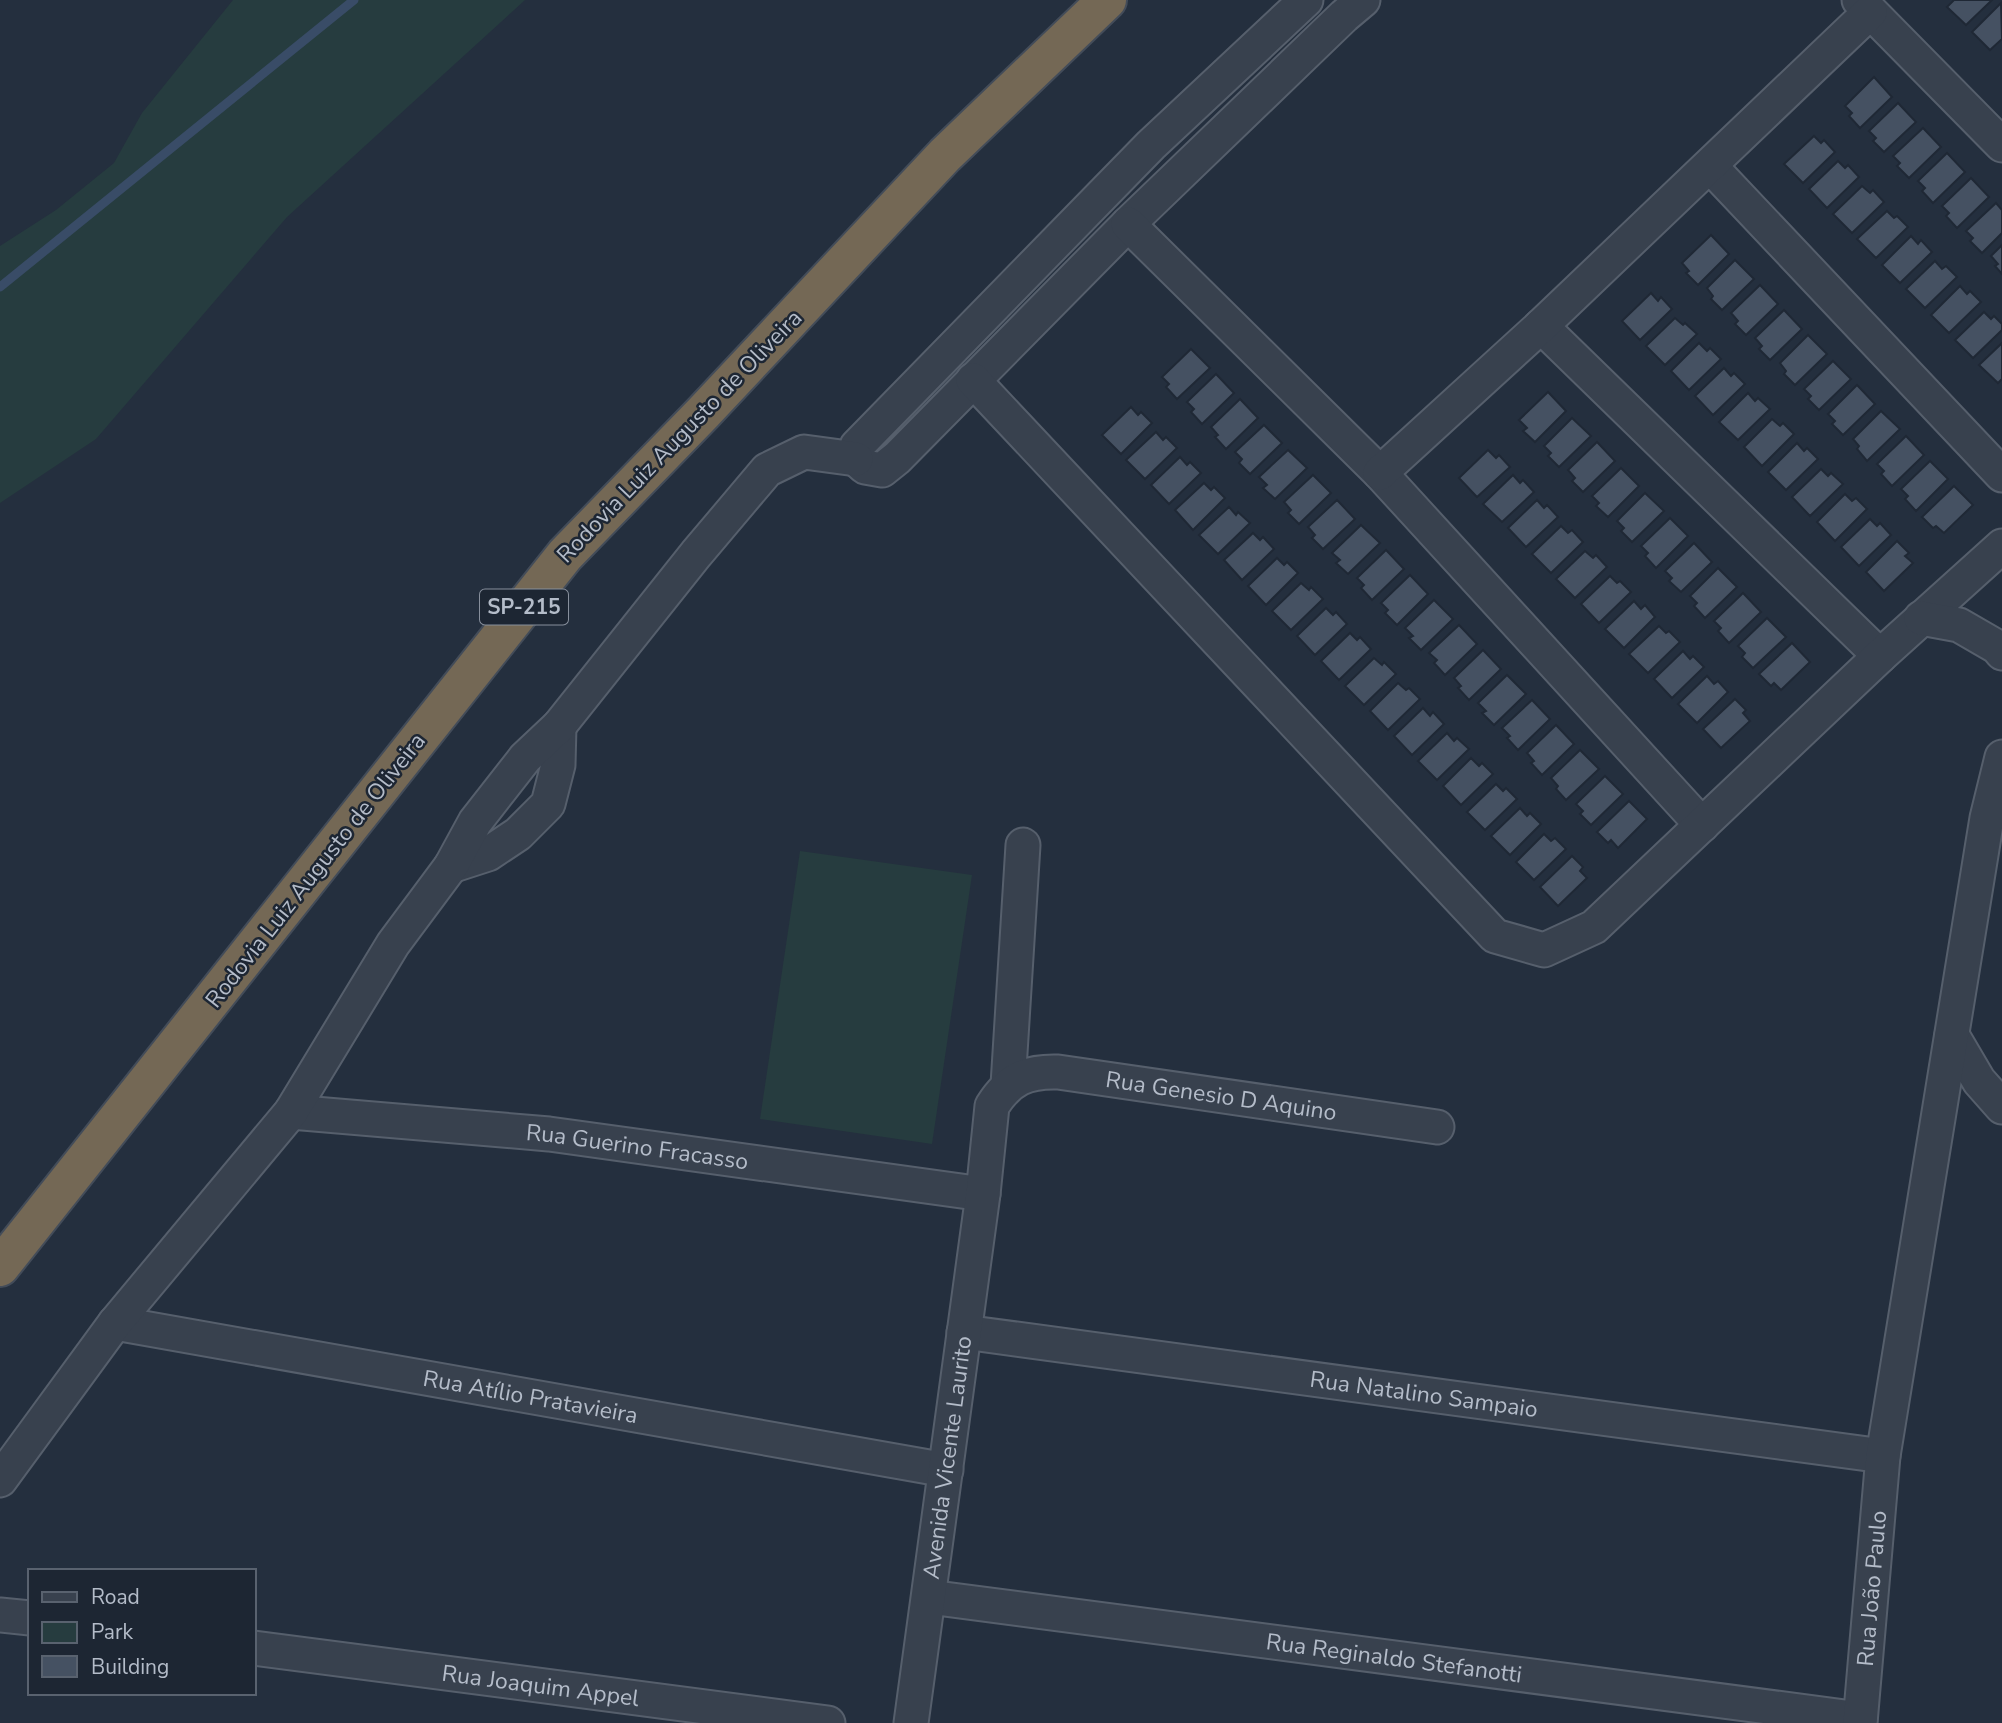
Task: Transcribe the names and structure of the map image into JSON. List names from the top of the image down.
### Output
{
  "streets": {
    "highway": ["Rodovia Luiz Augusto de Oliveira", "SP-215"],
    "street": [
      "Rua Genesio D Aquino",
      "Rua Guerino Fracasso",
      "Rua Natalino Sampaio",
      "Rua Atílio Pratavieira",
      "Avenida Vicente Laurito",
      "Rua João Paulo",
      "Rua Reginaldo Stefanotti",
      "Rua Joaquim Appel"
    ]
  },
  "crossings": [
    ["Rua Genesio D Aquino", "Avenida Vicente Laurito"],
    ["Rua Guerino Fracasso", "Avenida Vicente Laurito"],
    ["Rua Natalino Sampaio", "Avenida Vicente Laurito"],
    ["Rua Natalino Sampaio", "Rua João Paulo"],
    ["Rua Atílio Pratavieira", "Avenida Vicente Laurito"],
    ["Avenida Vicente Laurito", "Rua Reginaldo Stefanotti"],
    ["Rua João Paulo", "Rua Reginaldo Stefanotti"]
  ],
  "legend": ["Road", "Park", "Building"]
}
